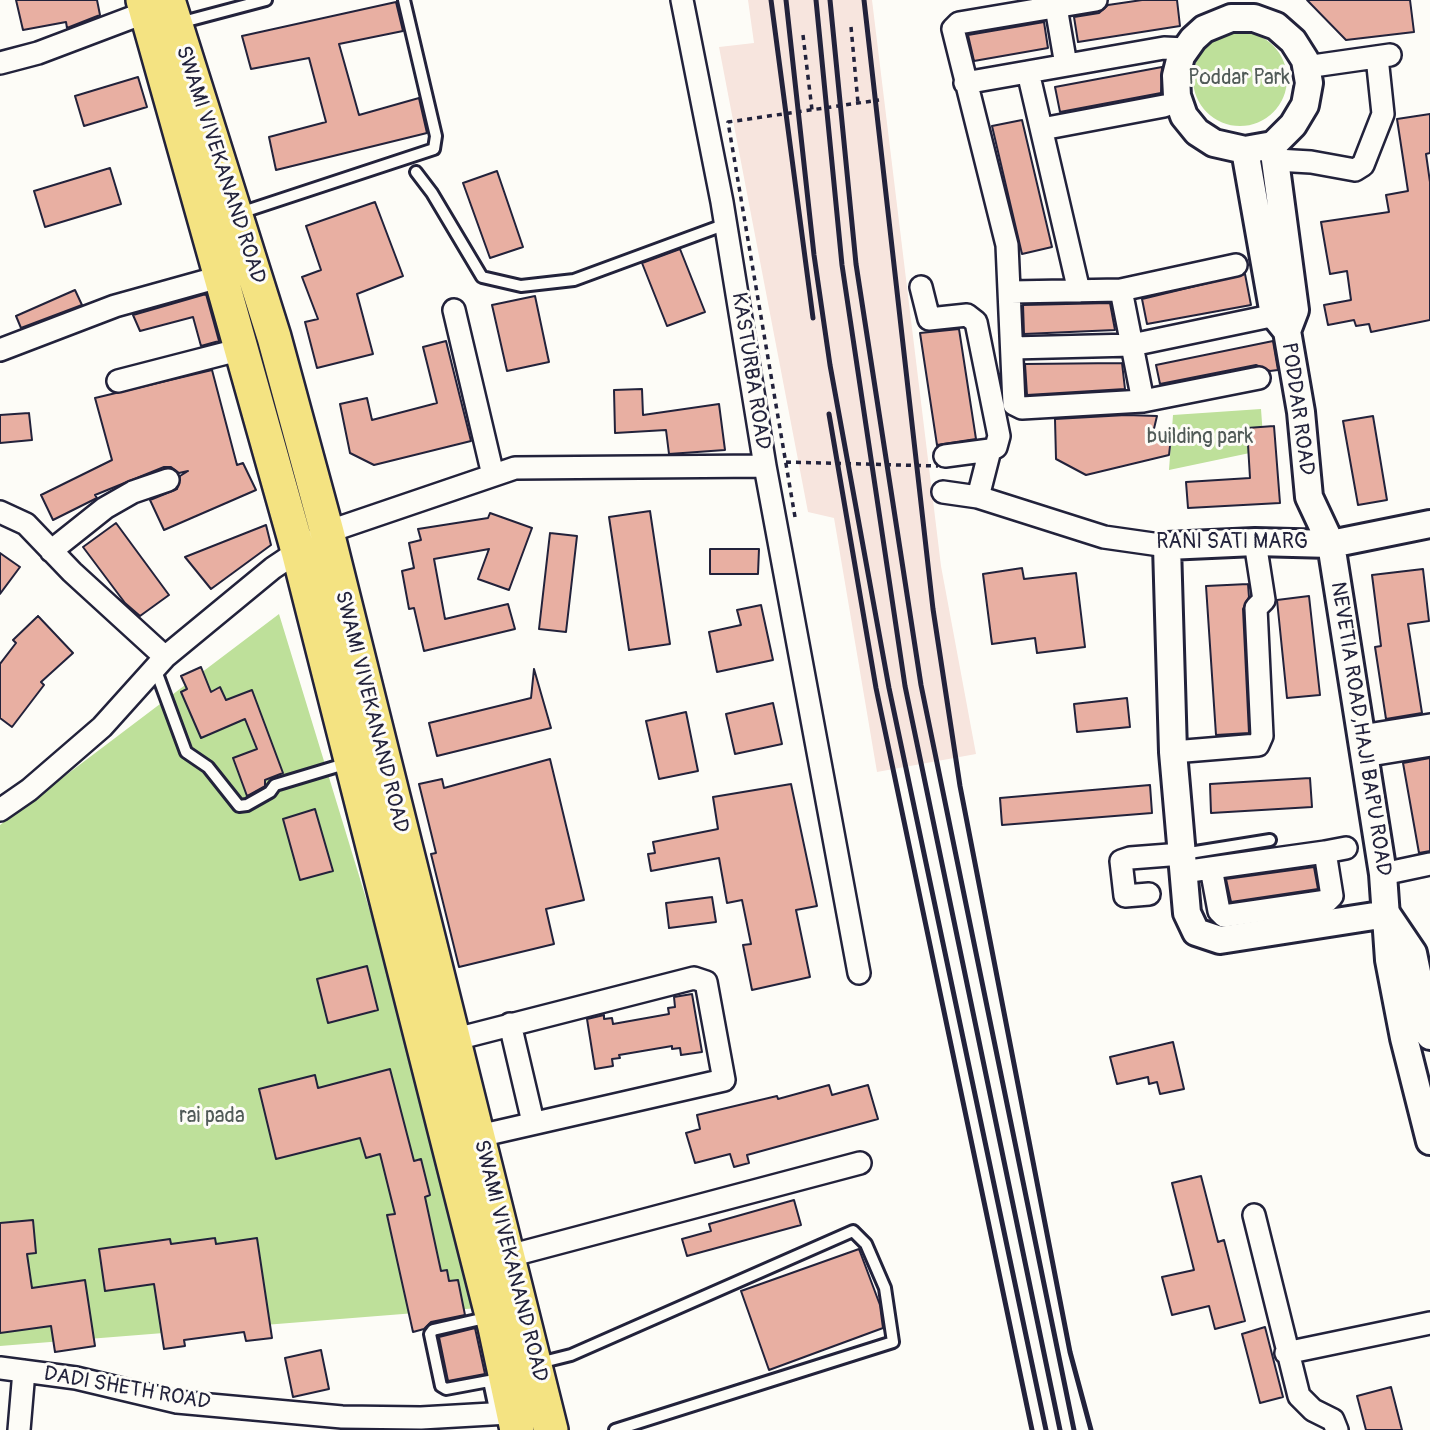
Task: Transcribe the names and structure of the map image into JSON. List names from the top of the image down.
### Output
{
  "streets": {
    "main road": ["SWAMI VIVEKANAND ROAD"],
    "street": [
      "KASTURBA ROAD",
      "PODDAR ROAD",
      "RANI SATI MARG",
      "NEVETIA ROAD,HAJI BAPU ROAD",
      "DADI SHETH ROAD"
    ]
  },
  "crossings": [
    ["SWAMI VIVEKANAND ROAD", "KASTURBA ROAD"],
    ["SWAMI VIVEKANAND ROAD", "DADI SHETH ROAD"],
    ["PODDAR ROAD", "RANI SATI MARG"],
    ["PODDAR ROAD", "NEVETIA ROAD,HAJI BAPU ROAD"],
    ["RANI SATI MARG", "NEVETIA ROAD,HAJI BAPU ROAD"]
  ],
  "parks": ["Poddar Park", "building park", "rai pada"]
}
